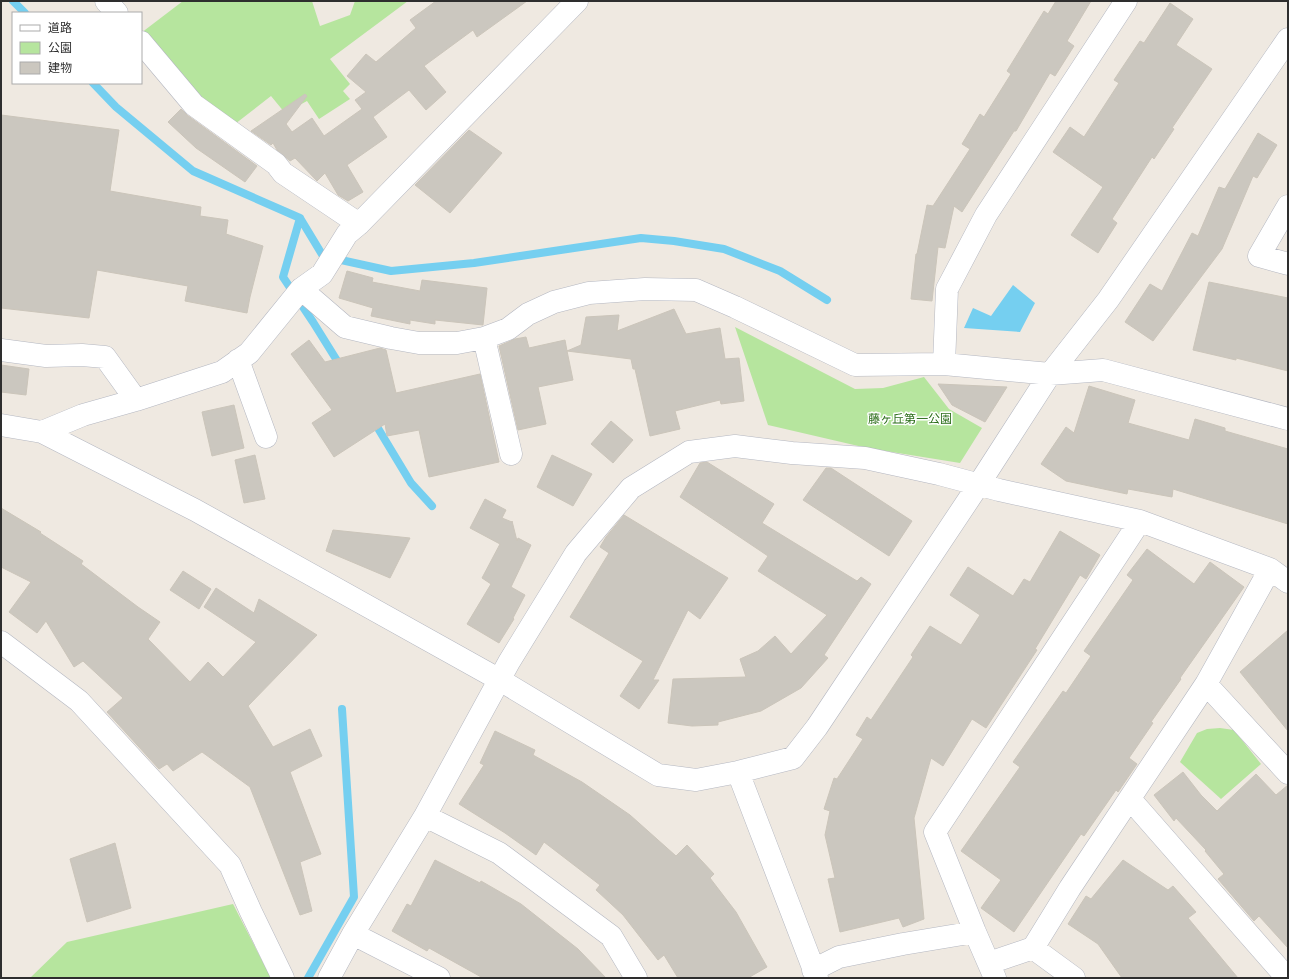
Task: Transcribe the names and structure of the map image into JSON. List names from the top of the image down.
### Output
{
  "parks": ["藤ヶ丘第一公園"],
  "legend": ["道路", "公園", "建物"]
}
